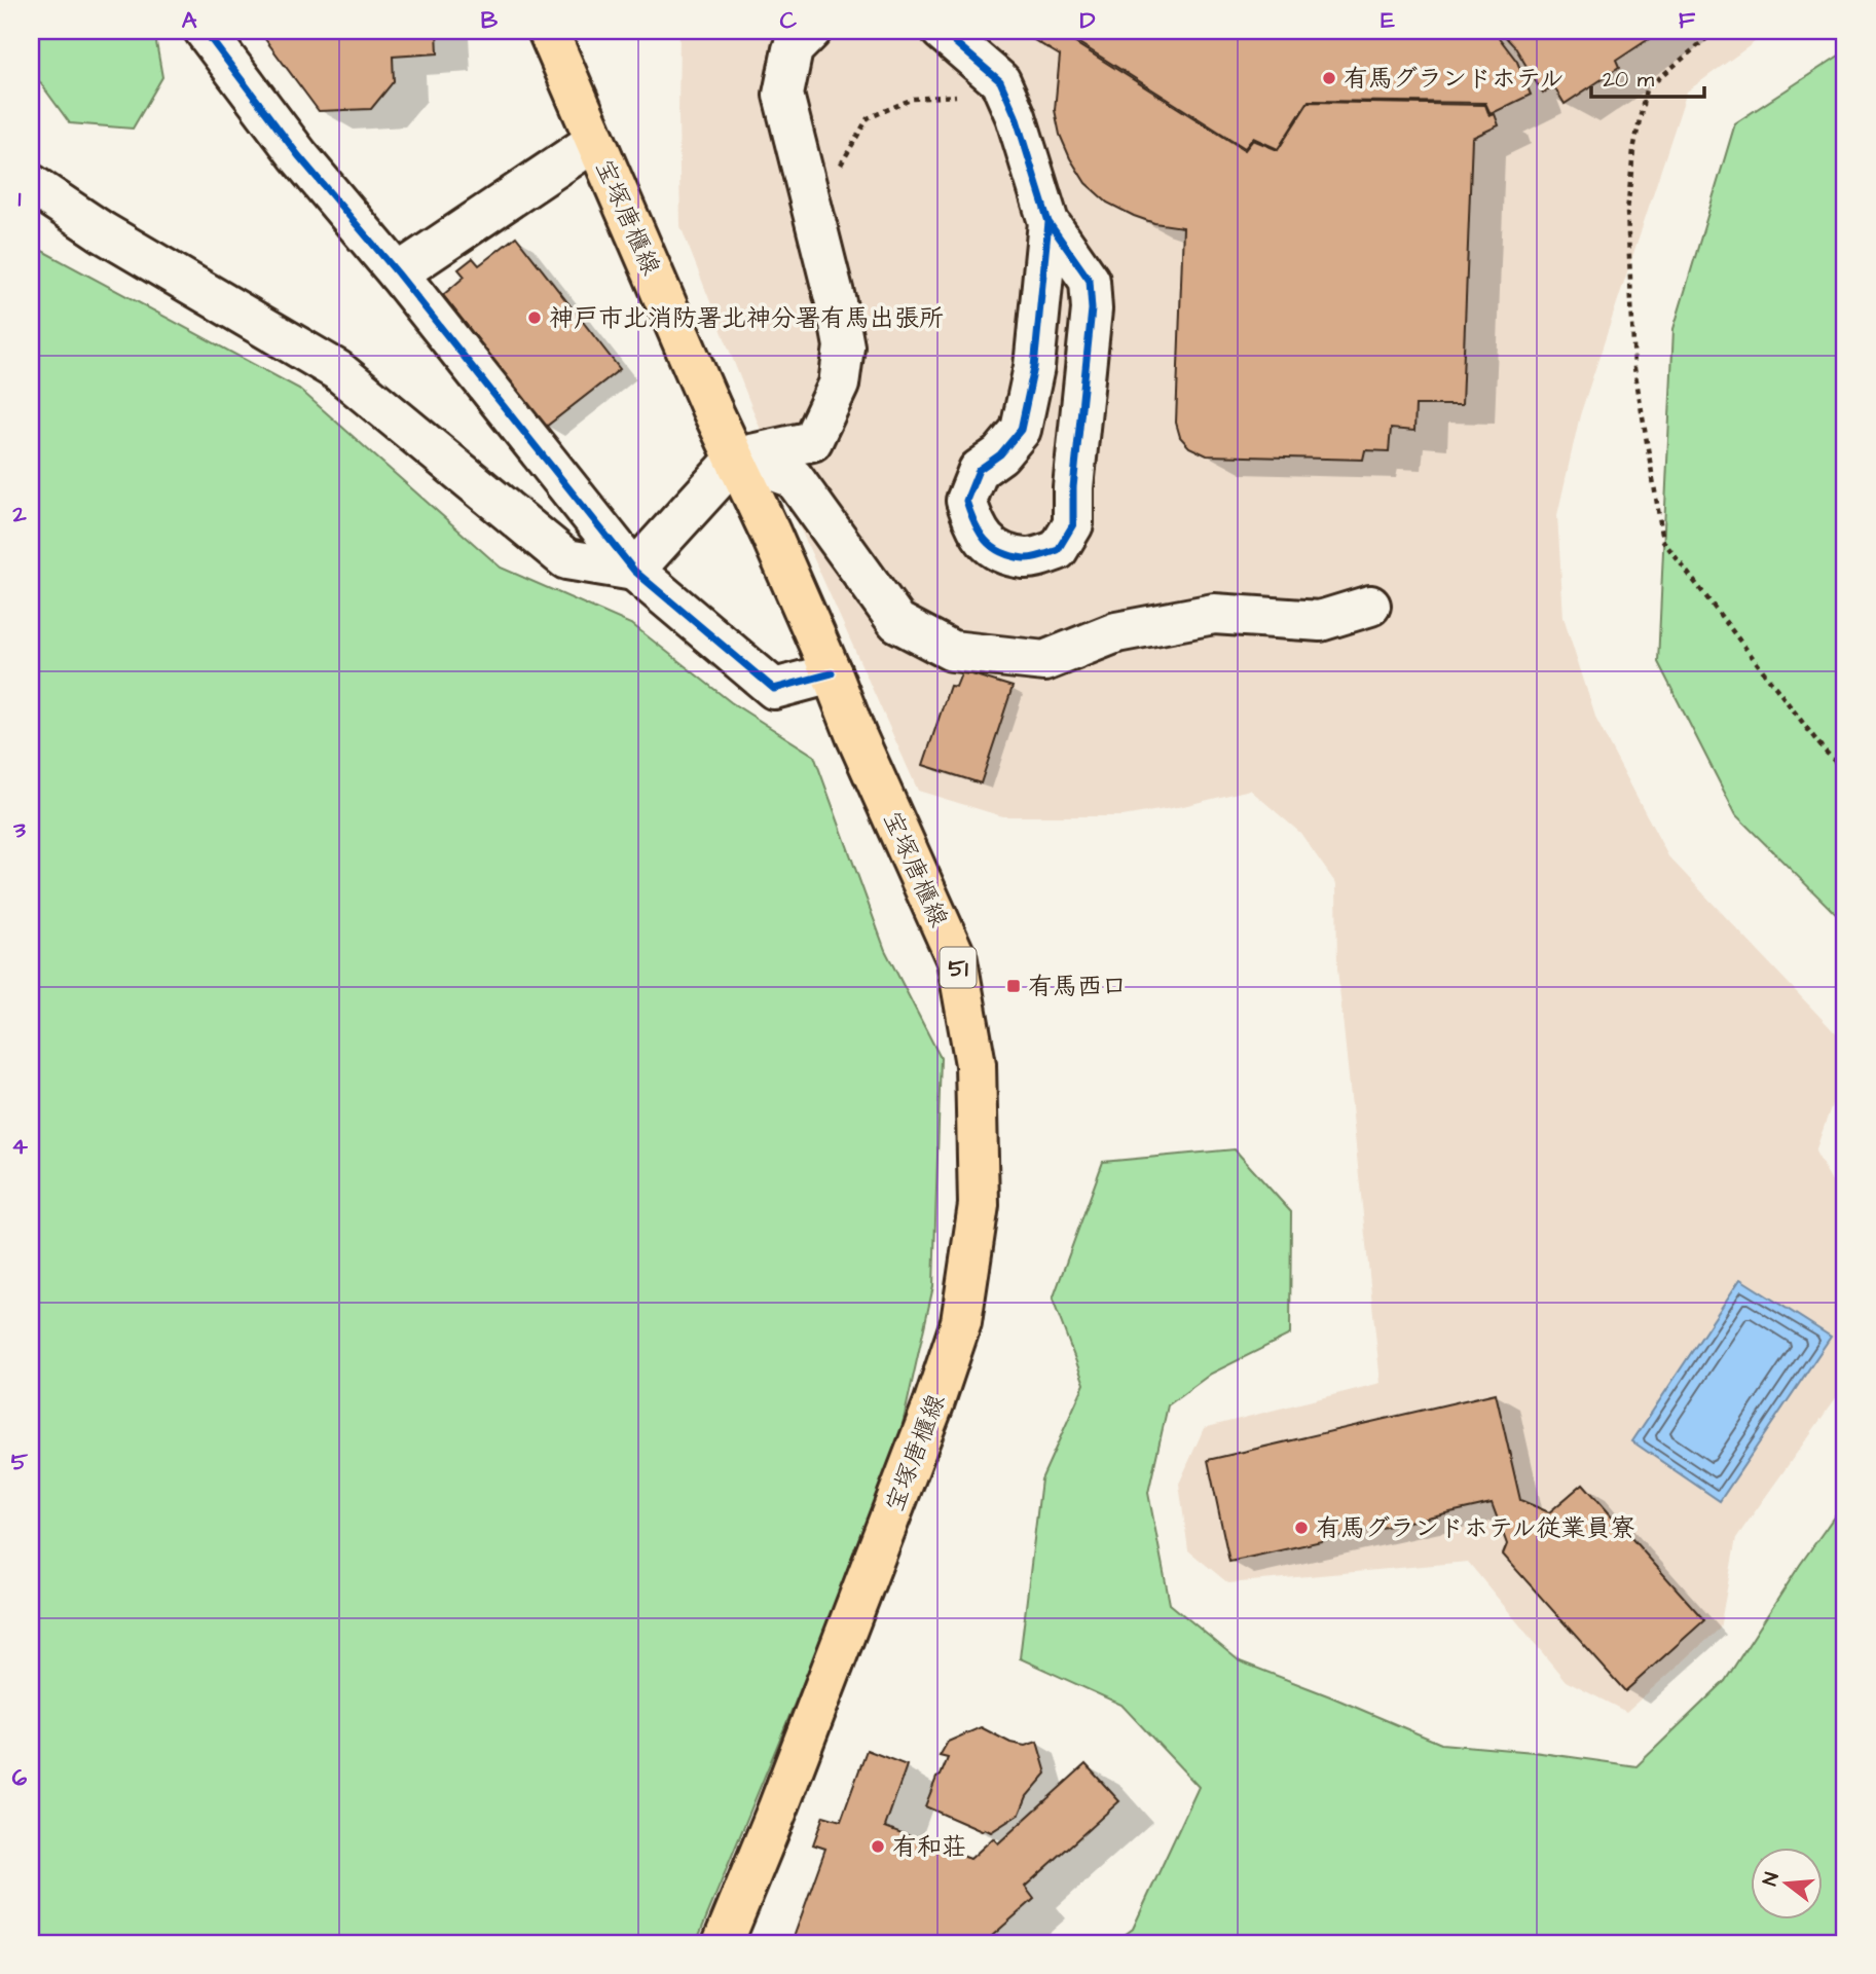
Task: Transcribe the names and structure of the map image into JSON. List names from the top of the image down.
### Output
{
  "streets": {
    "main road": ["宝塚唐櫃線", "51"]
  },
  "places": {
    "other": [
      "有馬グランドホテル",
      "神戸市北消防署北神分署有馬出張所",
      "有馬グランドホテル従業員寮",
      "有和荘"
    ],
    "transit": ["有馬西口"]
  },
  "scale_bar": "20 m",
  "north": "left",
  "grid": {
    "columns": [
      "A",
      "B",
      "C",
      "D",
      "E",
      "F"
    ],
    "rows": [
      "1",
      "2",
      "3",
      "4",
      "5",
      "6"
    ]
  }
}
